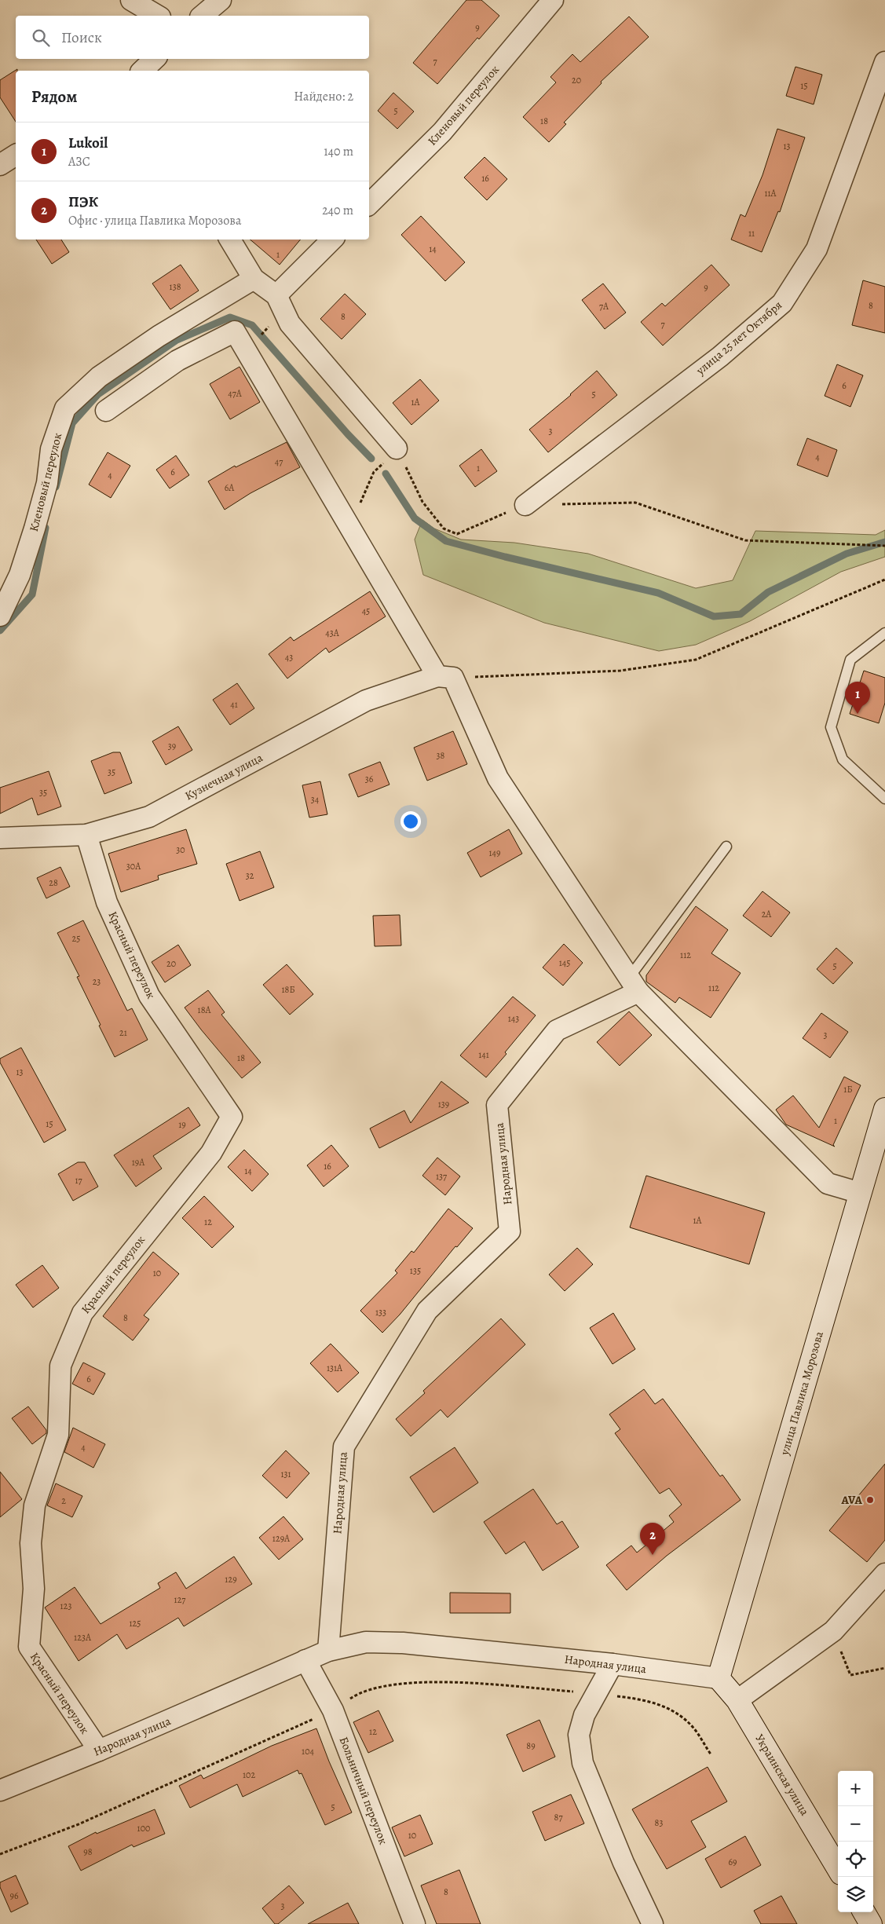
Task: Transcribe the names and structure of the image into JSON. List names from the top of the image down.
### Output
{
  "streets": {
    "street": [
      "Кленовый переулок",
      "улица 25 лет Октября",
      "Кузнечная улица",
      "Красный переулок",
      "Народная улица",
      "улица Павлика Морозова",
      "Украинская улица",
      "Больничный переулок"
    ]
  },
  "crossings": [
    ["Кузнечная улица", "Красный переулок"],
    ["Красный переулок", "Народная улица"],
    ["Народная улица", "улица Павлика Морозова"],
    ["Народная улица", "Украинская улица"],
    ["Народная улица", "Больничный переулок"],
    ["улица Павлика Морозова", "Украинская улица"]
  ],
  "places": ["AVA"],
  "house_numbers": [
    "9",
    "7",
    "20",
    "15",
    "5",
    "18",
    "13",
    "16",
    "11А",
    "11",
    "14",
    "1",
    "138",
    "9",
    "8",
    "7А",
    "8",
    "7",
    "6",
    "47А",
    "5",
    "1А",
    "3",
    "4",
    "47",
    "1",
    "6",
    "4",
    "6А",
    "45",
    "43А",
    "43",
    "41",
    "39",
    "38",
    "35",
    "36",
    "35",
    "34",
    "30",
    "149",
    "30А",
    "32",
    "28",
    "2А",
    "25",
    "112",
    "145",
    "20",
    "5",
    "23",
    "112",
    "18Б",
    "18А",
    "143",
    "21",
    "3",
    "141",
    "18",
    "13",
    "1Б",
    "139",
    "1",
    "15",
    "19",
    "19А",
    "16",
    "14",
    "137",
    "17",
    "1А",
    "12",
    "135",
    "10",
    "133",
    "8",
    "131А",
    "6",
    "4",
    "131",
    "2",
    "129А",
    "129",
    "127",
    "123",
    "125",
    "123А",
    "12",
    "89",
    "104",
    "102",
    "5",
    "87",
    "83",
    "100",
    "10",
    "98",
    "69",
    "8",
    "96",
    "3"
  ],
  "page": {
    "search": "Поиск",
    "heading": ["Рядом", "Найдено: 2"],
    "list": [
      {
        "mark": "1",
        "name": "Lukoil",
        "note": "АЗС",
        "value": "140 m"
      },
      {
        "mark": "2",
        "name": "ПЭК",
        "note": "Офис · улица Павлика Морозова",
        "value": "240 m"
      }
    ],
    "pins": ["1", "2"],
    "map_buttons": ["+", "−"]
  }
}
